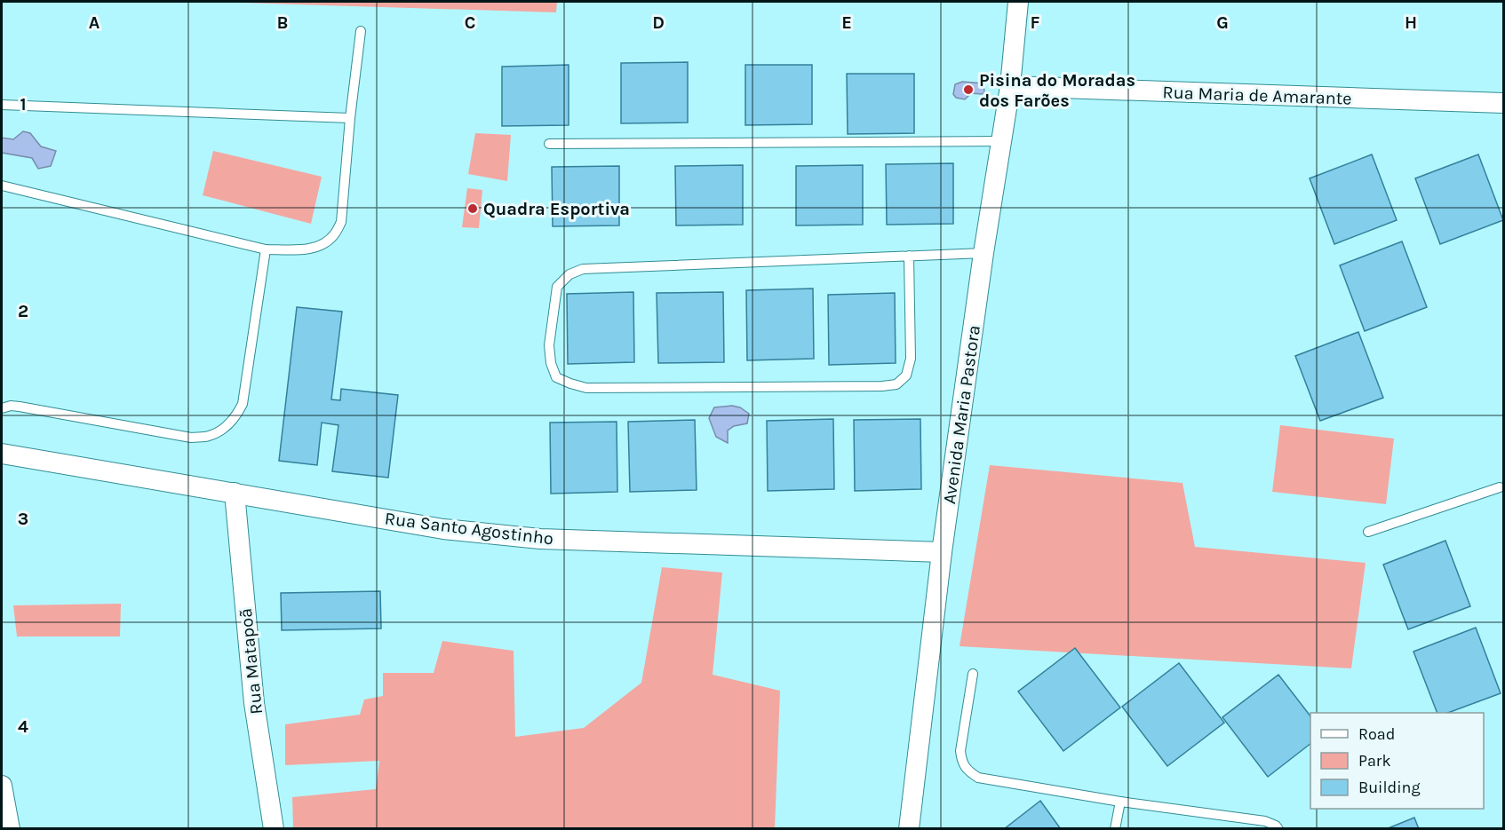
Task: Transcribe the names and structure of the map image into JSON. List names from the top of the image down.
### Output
{
  "streets": {
    "street": [
      "Rua Maria de Amarante",
      "Avenida Maria Pastora",
      "Rua Santo Agostinho",
      "Rua Matapoã"
    ]
  },
  "crossings": [
    ["Rua Maria de Amarante", "Avenida Maria Pastora"],
    ["Avenida Maria Pastora", "Rua Santo Agostinho"],
    ["Rua Santo Agostinho", "Rua Matapoã"]
  ],
  "places": ["Pisina do Moradas dos Farões", "Quadra Esportiva"],
  "legend": ["Road", "Park", "Building"],
  "grid": {
    "columns": [
      "A",
      "B",
      "C",
      "D",
      "E",
      "F",
      "G",
      "H"
    ],
    "rows": [
      "1",
      "2",
      "3",
      "4"
    ]
  }
}
